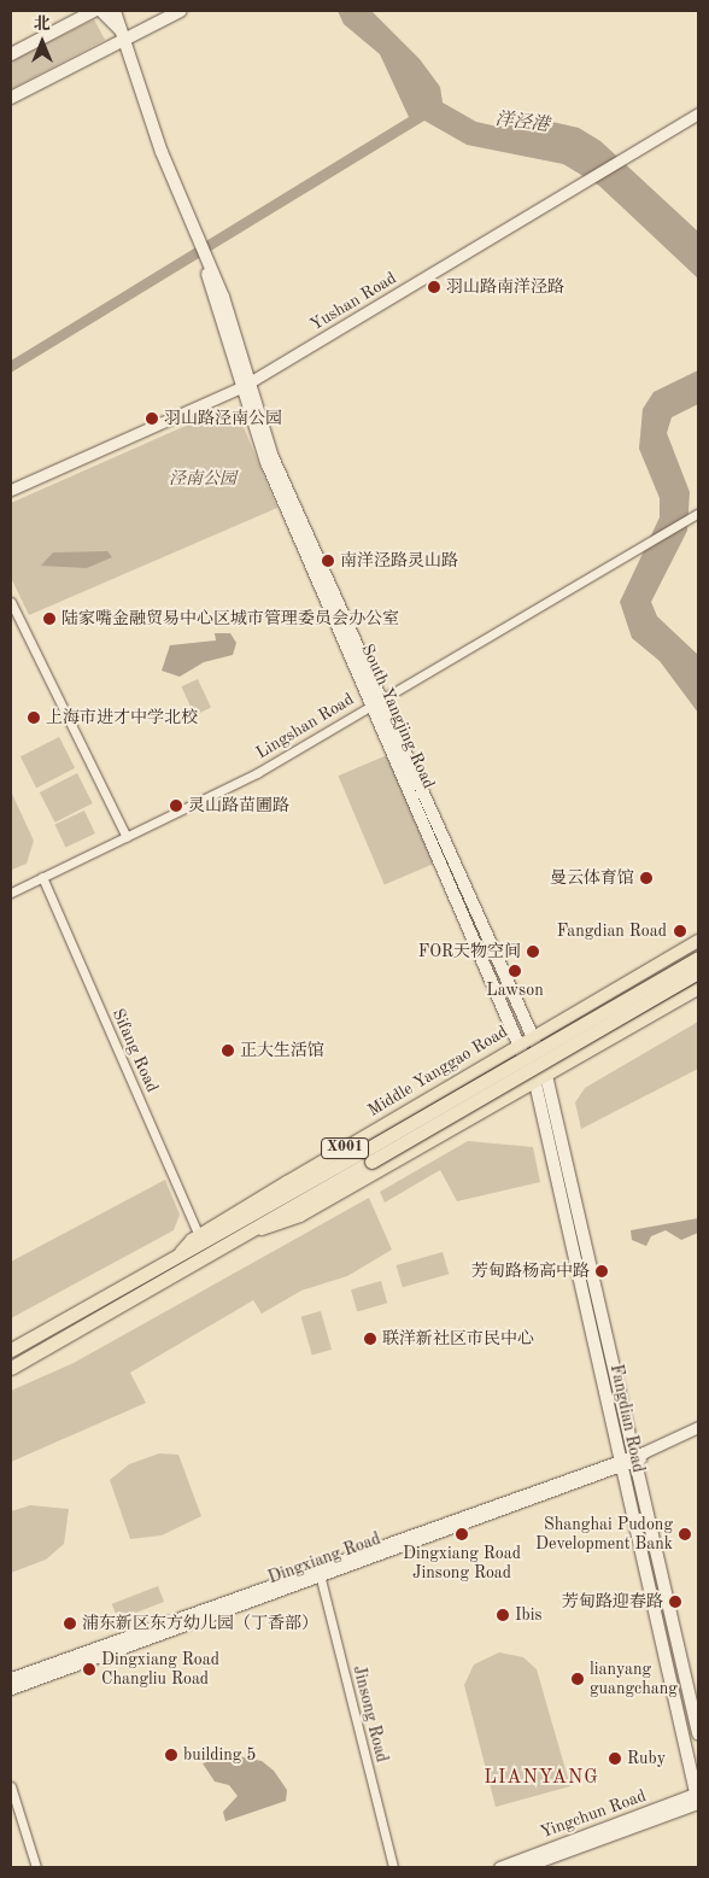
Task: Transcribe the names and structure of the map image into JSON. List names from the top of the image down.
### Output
{
  "streets": {
    "highway": ["Middle Yanggao Road", "X001"],
    "main road": ["South Yangjing Road", "Fangdian Road"],
    "street": [
      "Yushan Road",
      "Lingshan Road",
      "Sifang Road",
      "Dingxiang Road",
      "Jinsong Road",
      "Yingchun Road"
    ]
  },
  "crossings": [
    ["Yushan Road", "South Yangjing Road"],
    ["South Yangjing Road", "Lingshan Road"],
    ["South Yangjing Road", "Middle Yanggao Road"],
    ["South Yangjing Road", "Fangdian Road"],
    ["Lingshan Road", "Sifang Road"],
    ["Sifang Road", "Middle Yanggao Road"],
    ["Middle Yanggao Road", "Fangdian Road"],
    ["Fangdian Road", "Dingxiang Road"],
    ["Fangdian Road", "Yingchun Road"],
    ["Dingxiang Road", "Jinsong Road"]
  ],
  "districts": ["LIANYANG"],
  "water": ["洋泾港"],
  "parks": ["泾南公园"],
  "places": [
    "羽山路南洋泾路",
    "羽山路泾南公园",
    "南洋泾路灵山路",
    "陆家嘴金融贸易中心区城市管理委员会办公室",
    "上海市进才中学北校",
    "灵山路苗圃路",
    "曼云体育馆",
    "Fangdian Road",
    "FOR天物空间",
    "Lawson",
    "正大生活馆",
    "芳甸路杨高中路",
    "联洋新社区市民中心",
    "Dingxiang Road Jinsong Road",
    "Shanghai Pudong Development Bank",
    "芳甸路迎春路",
    "Ibis",
    "浦东新区东方幼儿园（丁香部）",
    "Dingxiang Road Changliu Road",
    "lianyang guangchang",
    "building 5",
    "Ruby"
  ],
  "north": "top"
}
